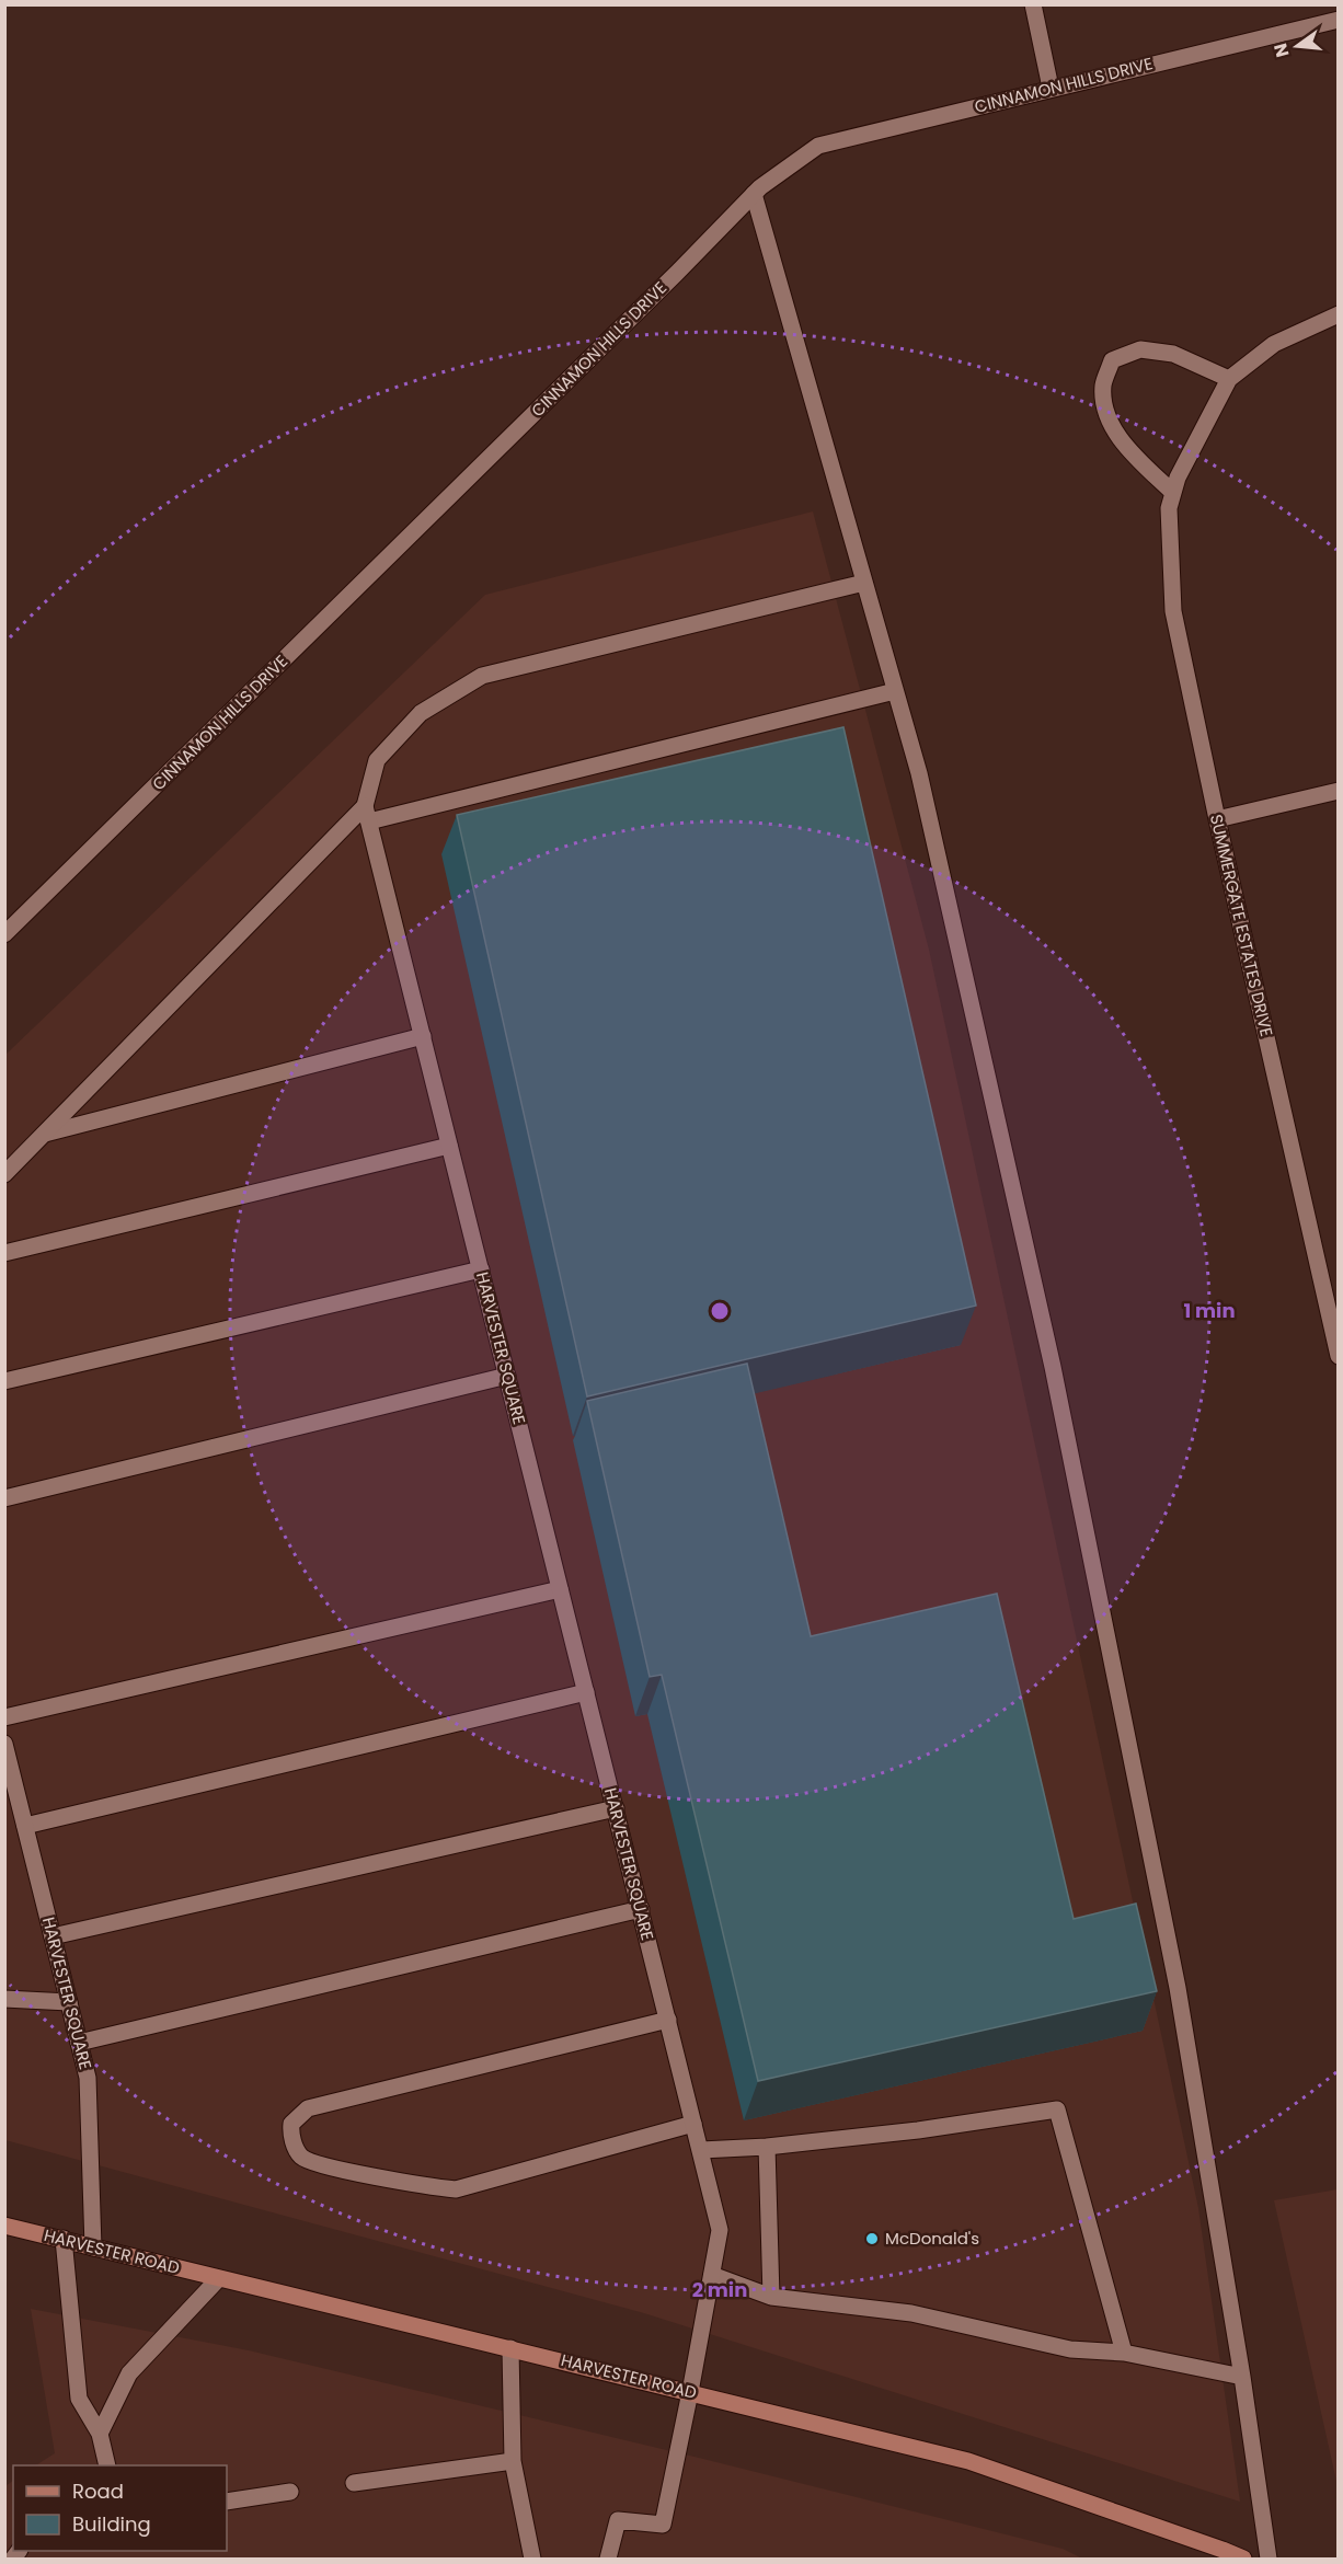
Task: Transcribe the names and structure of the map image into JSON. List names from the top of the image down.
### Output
{
  "streets": {
    "main road": ["HARVESTER ROAD"],
    "street": ["CINNAMON HILLS DRIVE", "SUMMERGATE ESTATES DRIVE", "HARVESTER SQUARE"]
  },
  "crossings": [
    ["HARVESTER SQUARE", "HARVESTER ROAD"]
  ],
  "places": ["McDonald's"],
  "legend": ["Road", "Building"],
  "north": "left",
  "rings": ["1 min", "2 min"]
}
